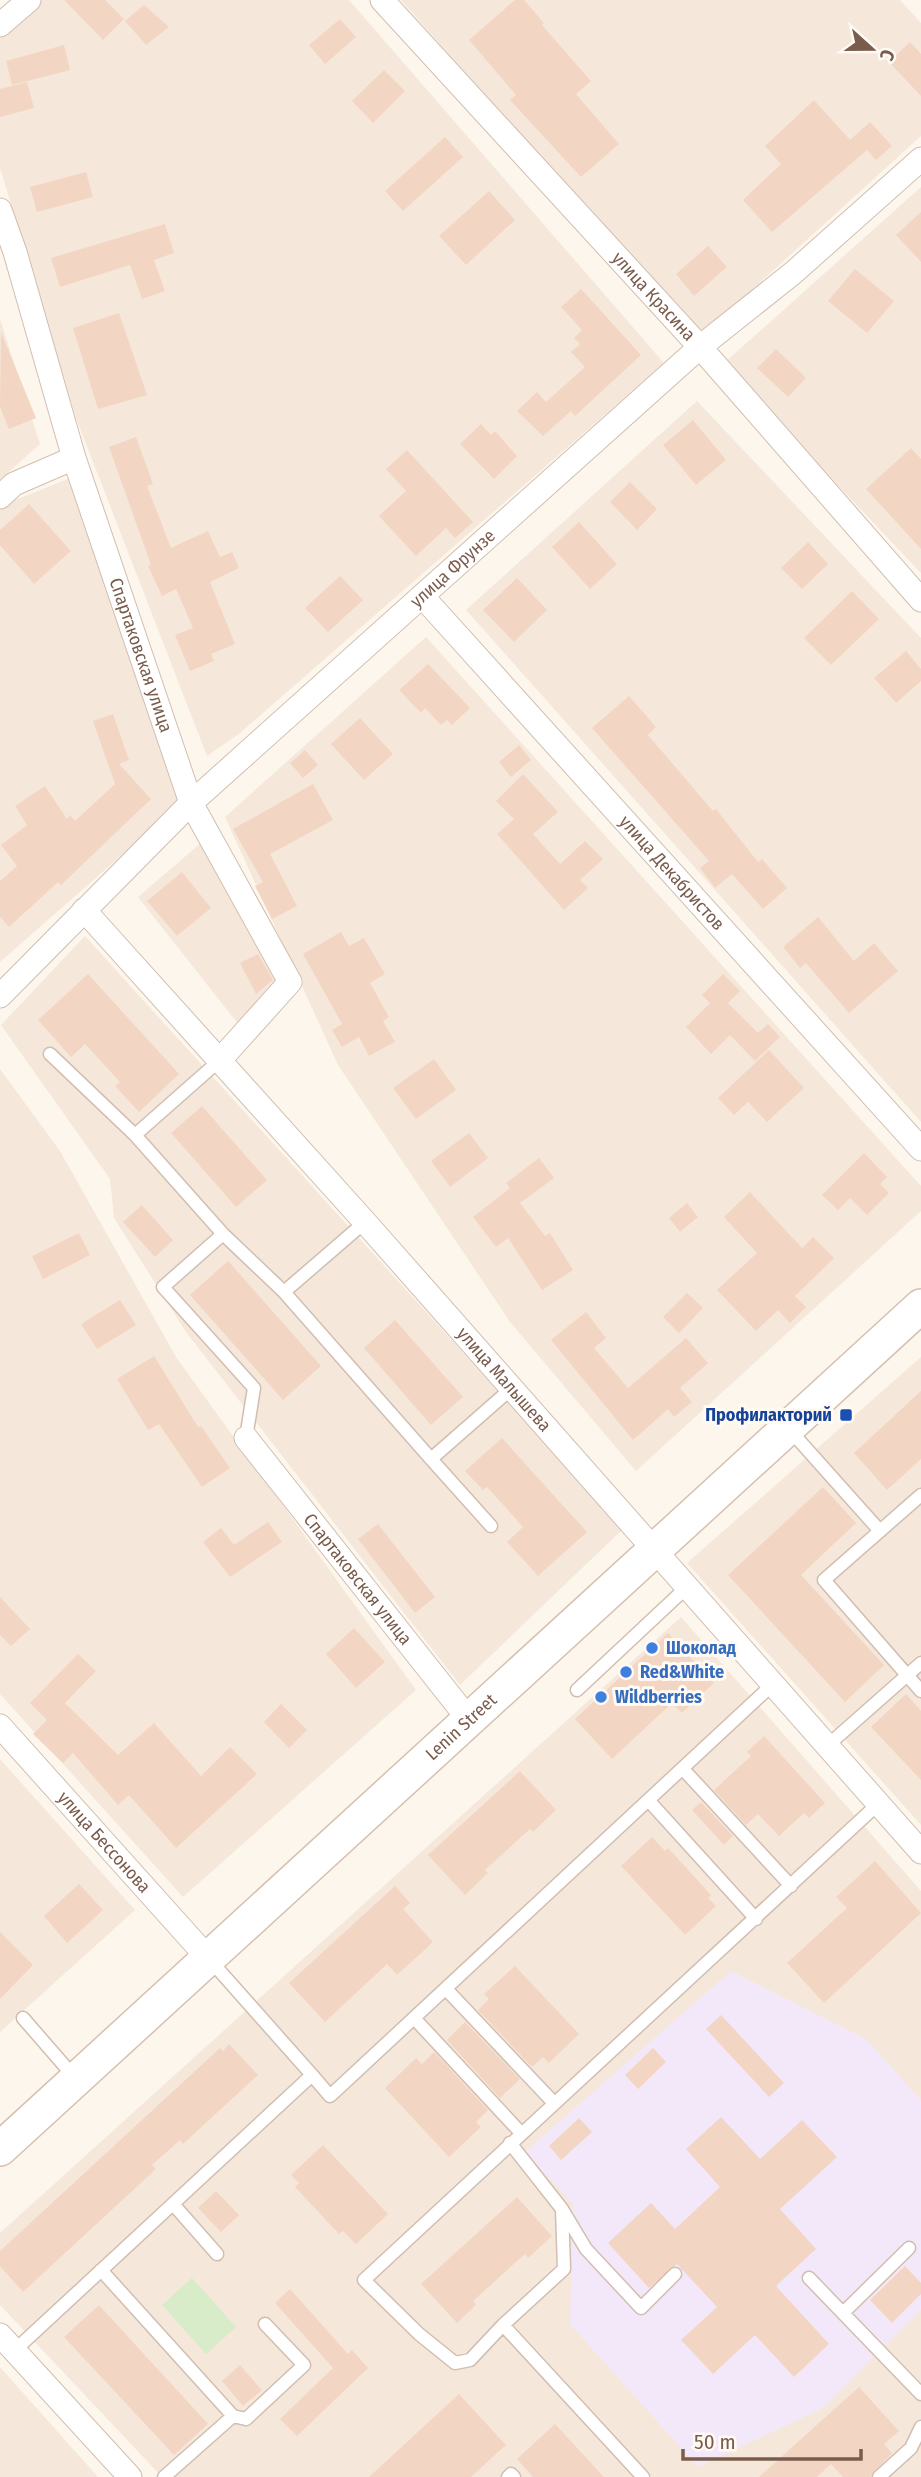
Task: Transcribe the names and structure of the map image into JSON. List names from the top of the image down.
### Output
{
  "streets": {
    "main road": ["Lenin Street"],
    "street": [
      "улица Красина",
      "улица Фрунзе",
      "Спартаковская улица",
      "улица Декабристов",
      "улица Малышева",
      "улица Бессонова"
    ]
  },
  "crossings": [
    ["улица Красина", "улица Фрунзе"],
    ["улица Фрунзе", "Спартаковская улица"],
    ["улица Фрунзе", "улица Декабристов"],
    ["улица Фрунзе", "улица Малышева"],
    ["Спартаковская улица", "улица Малышева"],
    ["Спартаковская улица", "Lenin Street"],
    ["улица Малышева", "Lenin Street"],
    ["Lenin Street", "улица Бессонова"]
  ],
  "places": {
    "transit": ["Профилакторий"],
    "other": ["Шоколад", "Red&White", "Wildberries"]
  },
  "scale_bar": "50 m",
  "north": "right"
}
